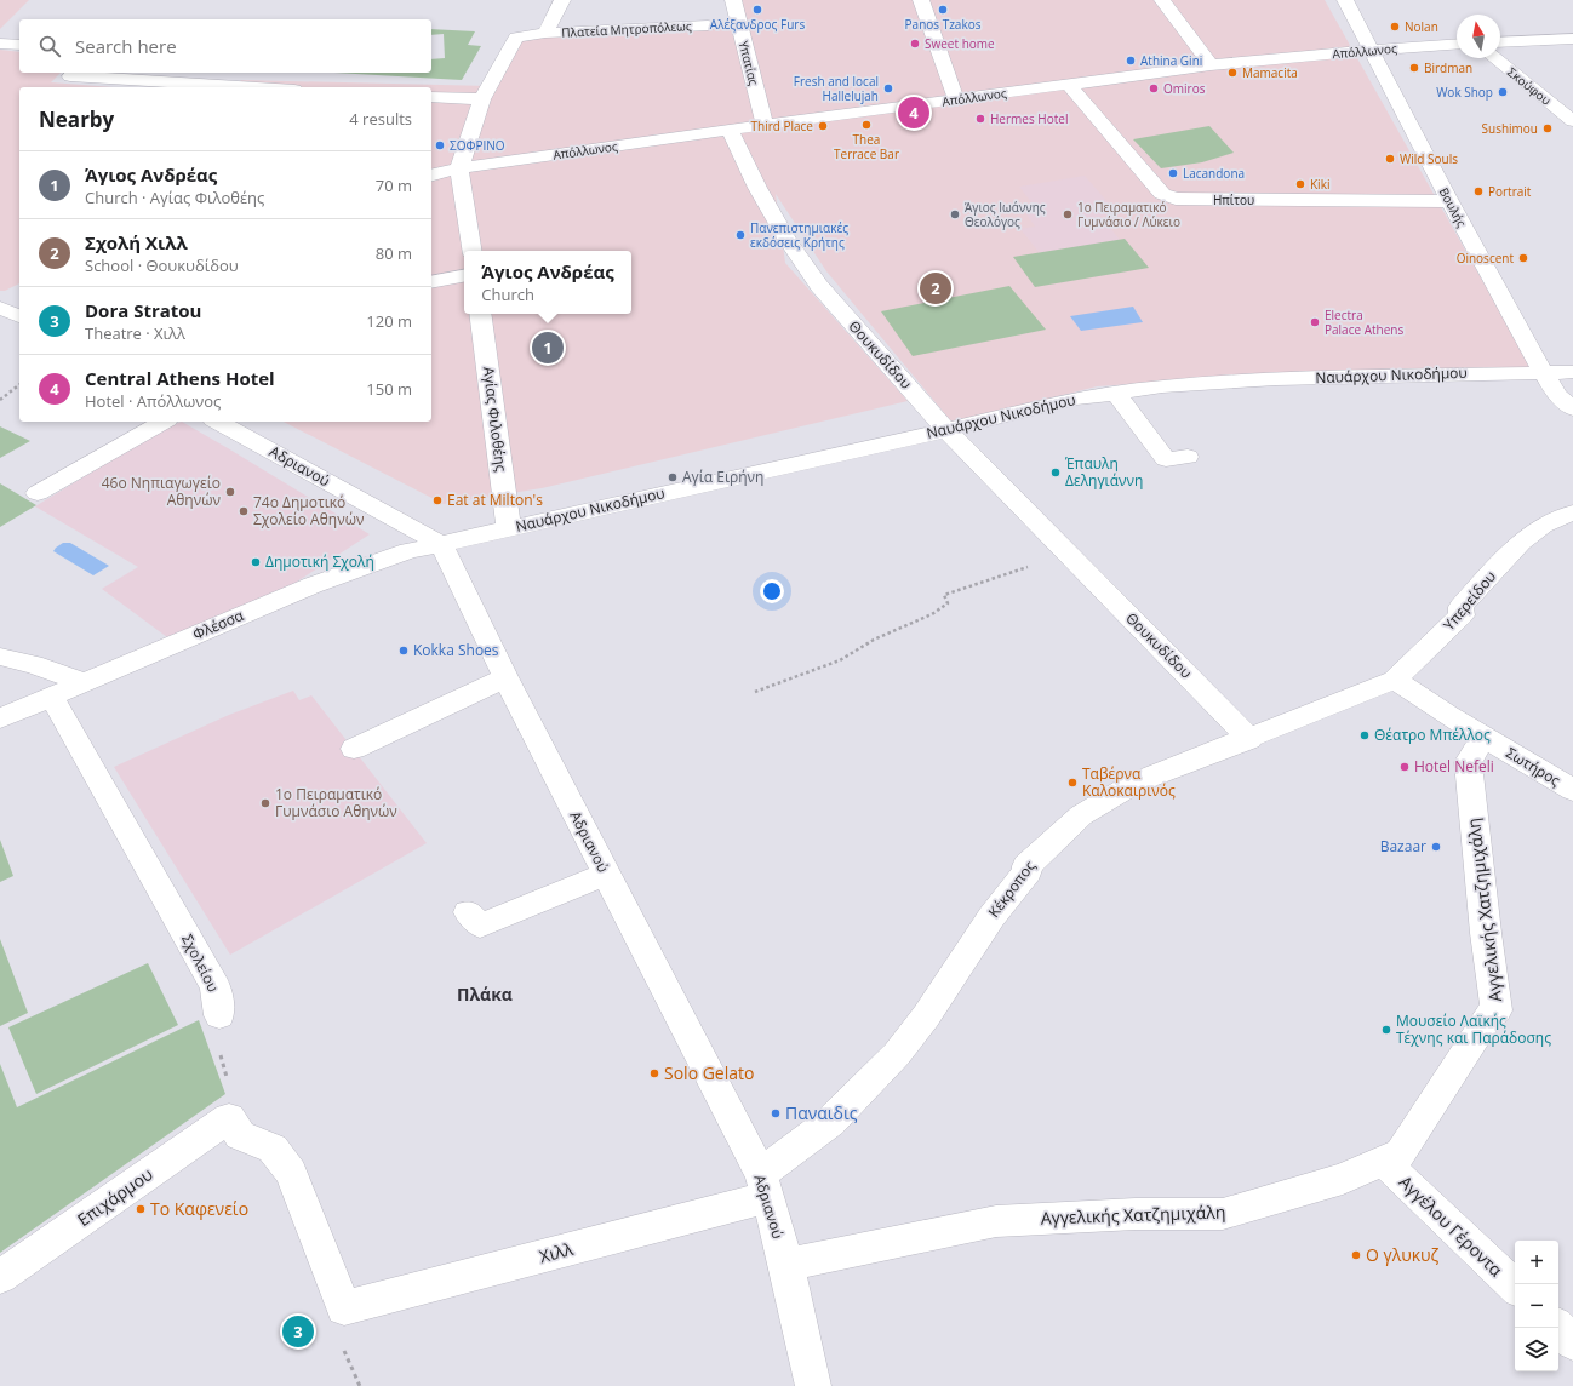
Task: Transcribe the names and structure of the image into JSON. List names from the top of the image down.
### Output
{
  "streets": {
    "street": [
      "Πλατεία Μητροπόλεως",
      "Απόλλωνος",
      "Υπατίας",
      "Σκούφου",
      "Ηπίτου",
      "Βουλής",
      "Θουκυδίδου",
      "Ναυάρχου Νικοδήμου",
      "Αγίας Φιλοθέης",
      "Αδριανού",
      "Υπερείδου",
      "Φλέσσα",
      "Σωτήρος",
      "Κέκροπος",
      "Αγγελικής Χατζημιχάλη",
      "Σχολείου",
      "Επιχάρμου",
      "Αγγέλου Γέροντα",
      "Χιλλ"
    ]
  },
  "crossings": [
    ["Απόλλωνος", "Υπατίας"],
    ["Απόλλωνος", "Ηπίτου"],
    ["Απόλλωνος", "Βουλής"],
    ["Απόλλωνος", "Θουκυδίδου"],
    ["Ηπίτου", "Βουλής"],
    ["Βουλής", "Ναυάρχου Νικοδήμου"],
    ["Θουκυδίδου", "Ναυάρχου Νικοδήμου"],
    ["Θουκυδίδου", "Κέκροπος"],
    ["Ναυάρχου Νικοδήμου", "Αγίας Φιλοθέης"],
    ["Ναυάρχου Νικοδήμου", "Αδριανού"],
    ["Ναυάρχου Νικοδήμου", "Φλέσσα"],
    ["Αδριανού", "Φλέσσα"],
    ["Αδριανού", "Κέκροπος"],
    ["Αδριανού", "Αγγελικής Χατζημιχάλη"],
    ["Αδριανού", "Χιλλ"],
    ["Υπερείδου", "Σωτήρος"],
    ["Υπερείδου", "Κέκροπος"],
    ["Φλέσσα", "Σχολείου"],
    ["Σωτήρος", "Κέκροπος"],
    ["Σωτήρος", "Αγγελικής Χατζημιχάλη"],
    ["Κέκροπος", "Χιλλ"],
    ["Αγγελικής Χατζημιχάλη", "Αγγέλου Γέροντα"],
    ["Επιχάρμου", "Χιλλ"]
  ],
  "districts": ["Πλάκα"],
  "places": [
    "Αλέξανδρος Furs",
    "Panos Tzakos",
    "Nolan",
    "Sweet home",
    "Athina Gini",
    "Birdman",
    "Mamacita",
    "Fresh and local Hallelujah",
    "Omiros",
    "Wok Shop",
    "Hermes Hotel",
    "Thea Terrace Bar",
    "Third Place",
    "Sushimou",
    "ΣΟΦΡΙΝΟ",
    "Wild Souls",
    "Lacandona",
    "Kiki",
    "Portrait",
    "Άγιος Ιωάννης Θεολόγος",
    "1ο Πειραματικό Γυμνάσιο / Λύκειο",
    "Πανεπιστημιακές εκδόσεις Κρήτης",
    "Oinoscent",
    "Electra Palace Athens",
    "Έπαυλη Δεληγιάννη",
    "Αγία Ειρήνη",
    "46ο Νηπιαγωγείο Αθηνών",
    "Eat at Milton's",
    "74ο Δημοτικό Σχολείο Αθηνών",
    "Δημοτική Σχολή",
    "Kokka Shoes",
    "Θέατρο Μπέλλος",
    "Hotel Nefeli",
    "Ταβέρνα Καλοκαιρινός",
    "1ο Πειραματικό Γυμνάσιο Αθηνών",
    "Bazaar",
    "Μουσείο Λαϊκής Τέχνης και Παράδοσης",
    "Solo Gelato",
    "Παναιδις",
    "Το Καφενείο",
    "Ο γλυκυζ"
  ],
  "north": "top",
  "page": {
    "search": "Search here",
    "heading": ["Nearby", "4 results"],
    "pins": [
      "4",
      "2",
      "1",
      "3"
    ],
    "list": [
      {
        "mark": "1",
        "name": "Άγιος Ανδρέας",
        "note": "Church · Αγίας Φιλοθέης",
        "value": "70 m"
      },
      {
        "mark": "2",
        "name": "Σχολή Χιλλ",
        "note": "School · Θουκυδίδου",
        "value": "80 m"
      },
      {
        "mark": "3",
        "name": "Dora Stratou",
        "note": "Theatre · Χιλλ",
        "value": "120 m"
      },
      {
        "mark": "4",
        "name": "Central Athens Hotel",
        "note": "Hotel · Απόλλωνος",
        "value": "150 m"
      }
    ],
    "popup": ["Άγιος Ανδρέας", "Church"],
    "map_buttons": ["+", "−"]
  }
}
